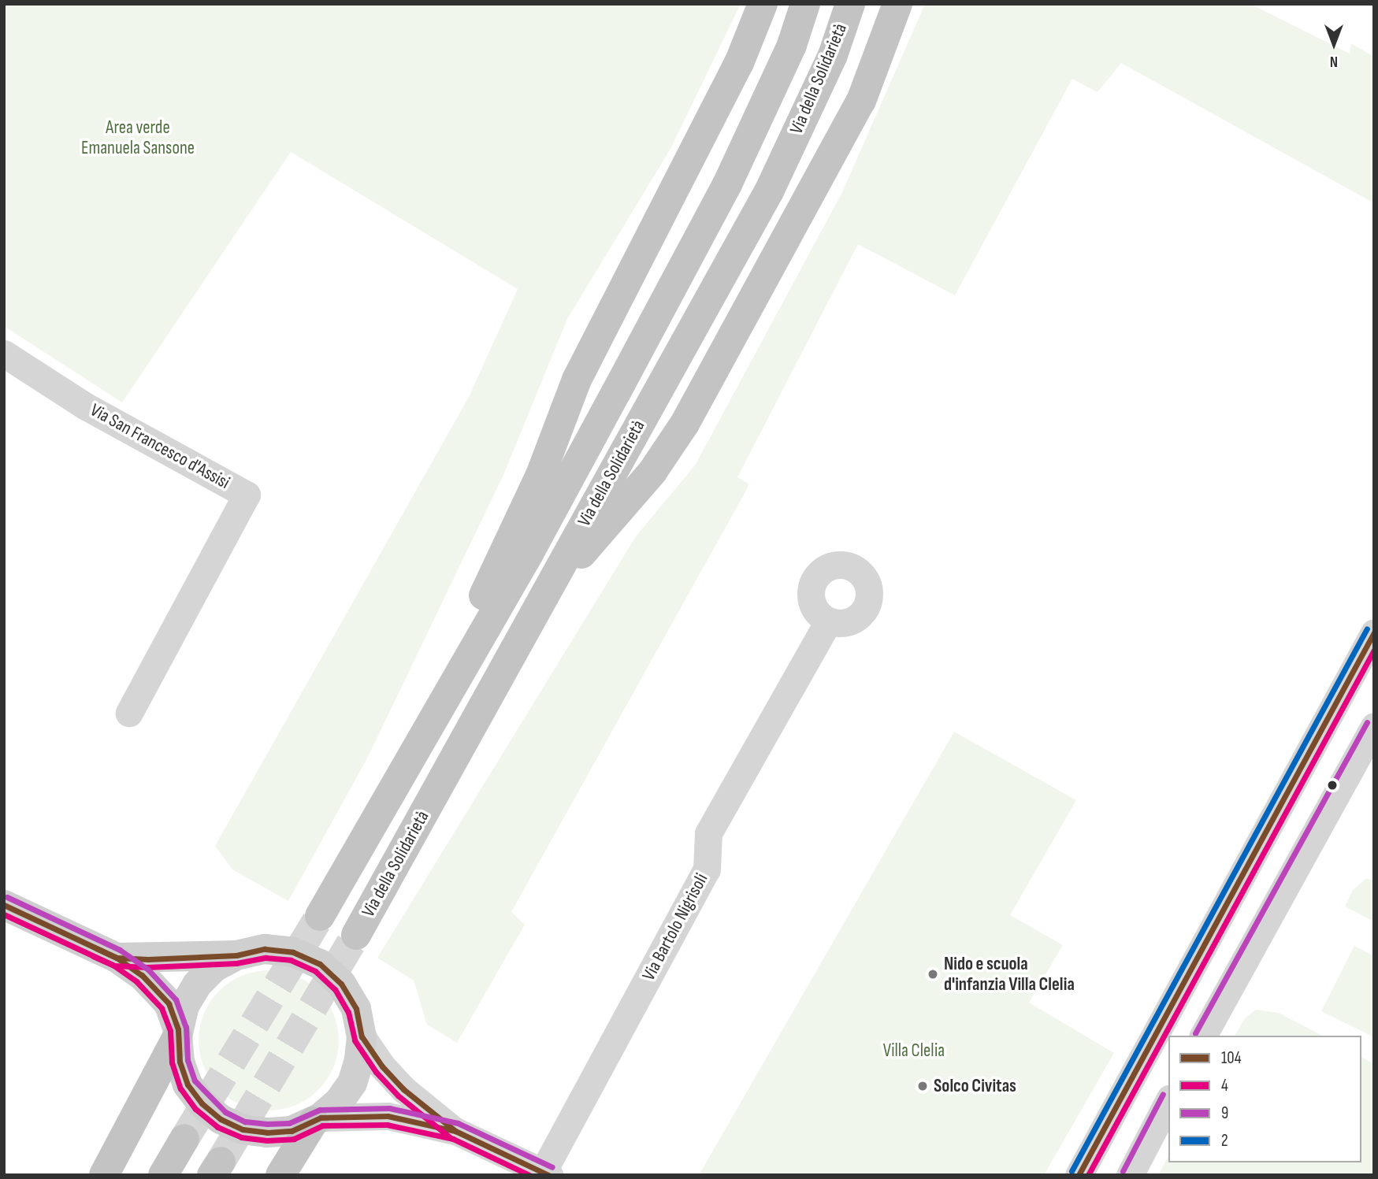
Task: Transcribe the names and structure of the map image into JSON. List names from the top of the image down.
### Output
{
  "streets": {
    "highway": ["Via della Solidarietà"],
    "street": ["Via San Francesco d'Assisi", "Via Bartolo Nigrisoli"]
  },
  "parks": ["Area verde Emanuela Sansone", "Villa Clelia"],
  "places": ["Nido e scuola d'infanzia Villa Clelia", "Solco Civitas"],
  "lines": [
    "transit line 2",
    "transit line 104",
    "transit line 4",
    "transit line 9"
  ],
  "legend": [
    "104",
    "4",
    "9",
    "2"
  ],
  "north": "bottom"
}
